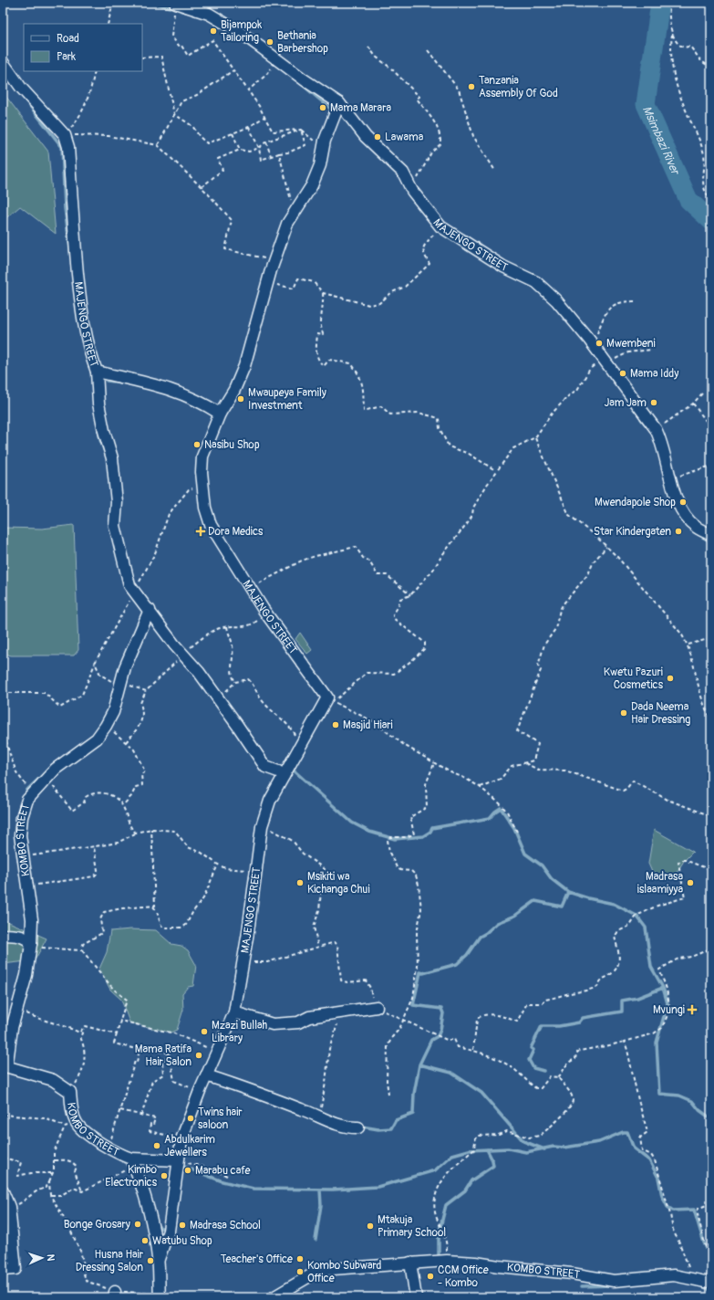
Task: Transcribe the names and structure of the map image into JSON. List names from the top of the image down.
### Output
{
  "streets": {
    "street": ["MAJENGO STREET", "KOMBO STREET"]
  },
  "crossings": [
    ["MAJENGO STREET", "KOMBO STREET"]
  ],
  "water": ["Msimbazi River"],
  "places": {
    "other": [
      "Bijampok Tailoring",
      "Bethania Barbershop",
      "Tanzania Assembly Of God",
      "Mama Marara",
      "Lawama",
      "Mwembeni",
      "Mama Iddy",
      "Mwaupeya Family Investment",
      "Jam Jam",
      "Nasibu Shop",
      "Mwendapole Shop",
      "Star Kindergaten",
      "Kwetu Pazuri Cosmetics",
      "Dada Neema Hair Dressing",
      "Masjid Hiari",
      "Msikiti wa Kichanga Chui",
      "Madrasa islaamiyya",
      "Mzazi Bullah Library",
      "Mama Ratifa Hair Salon",
      "Twins hair saloon",
      "Abdulkarim Jewellers",
      "Marabu cafe",
      "Kimbo Electronics",
      "Bonge Grosary",
      "Madrasa School",
      "Mtakuja Primary School",
      "Watubu Shop",
      "Teacher's Office",
      "Husna Hair Dressing Salon",
      "Kombo Subward Office",
      "CCM Office - Kombo"
    ],
    "health": ["Dora Medics", "Mvungi"]
  },
  "legend": ["Road", "Park"],
  "north": "right"
}
